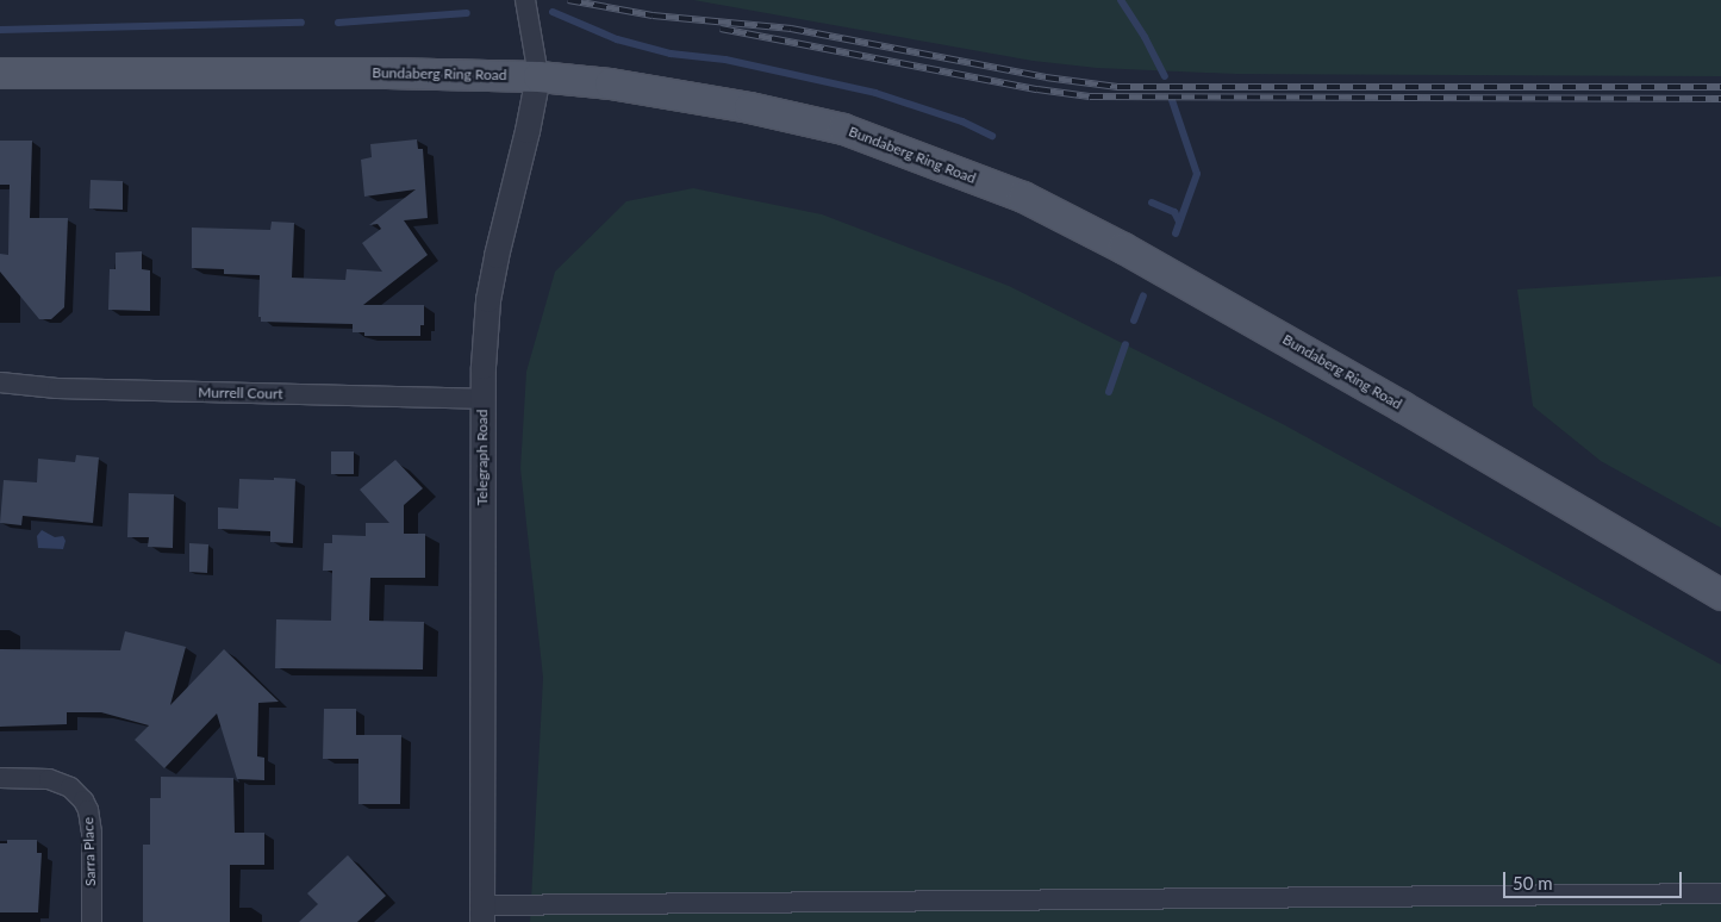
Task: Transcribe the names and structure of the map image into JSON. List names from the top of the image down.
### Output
{
  "streets": {
    "main road": ["Bundaberg Ring Road"],
    "street": ["Murrell Court", "Telegraph Road", "Sarra Place"]
  },
  "crossings": [
    ["Bundaberg Ring Road", "Telegraph Road"],
    ["Murrell Court", "Telegraph Road"]
  ],
  "scale_bar": "50 m"
}
